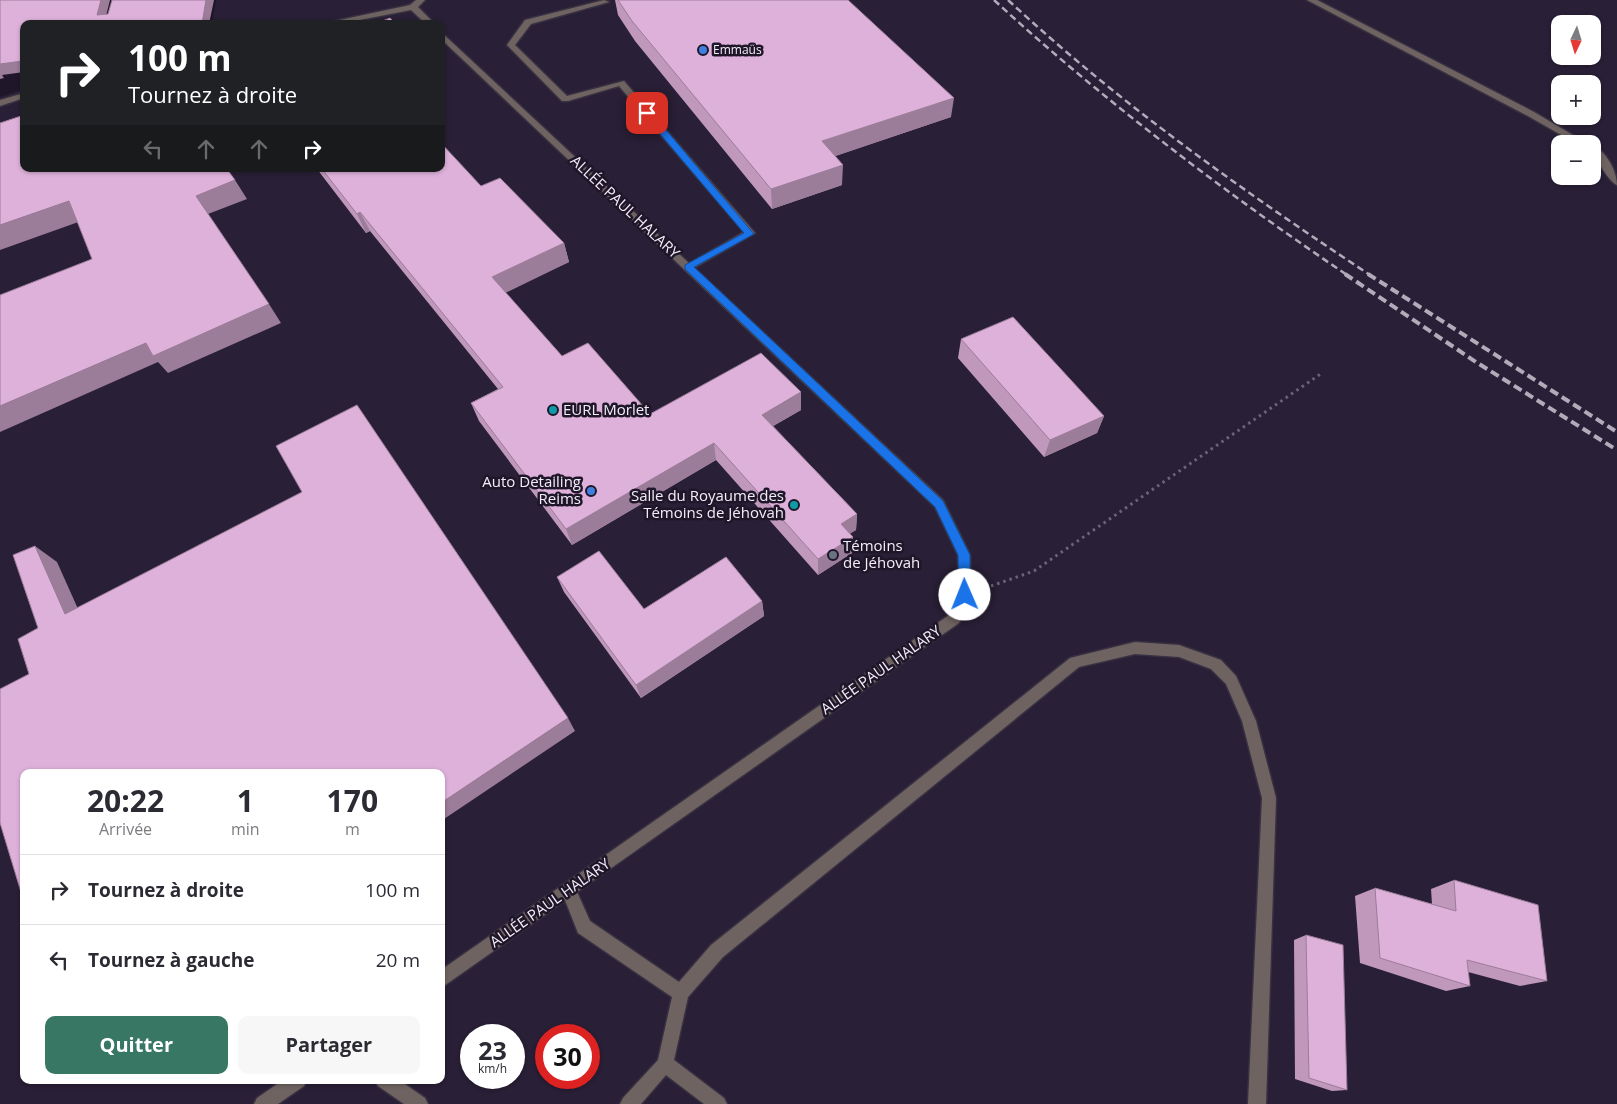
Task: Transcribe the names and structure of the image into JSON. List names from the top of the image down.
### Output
{
  "streets": {
    "street": ["ALLÉE PAUL HALARY"]
  },
  "places": [
    "Emmaüs",
    "EURL Morlet",
    "Auto Detailing Reims",
    "Salle du Royaume des Témoins de Jéhovah",
    "Témoins de Jéhovah"
  ],
  "north": "bottom",
  "page": {
    "map_buttons": ["+", "−"],
    "turn": ["100 m", "Tournez à droite"],
    "eta": [
      "20:22",
      "Arrivée",
      "1",
      "min",
      "170",
      "m"
    ],
    "list": [
      {
        "name": "Tournez à droite",
        "value": "100 m"
      },
      {
        "name": "Tournez à gauche",
        "value": "20 m"
      }
    ],
    "buttons": ["Quitter", "Partager"],
    "speed": "23 km/h",
    "limit": "30"
  }
}
